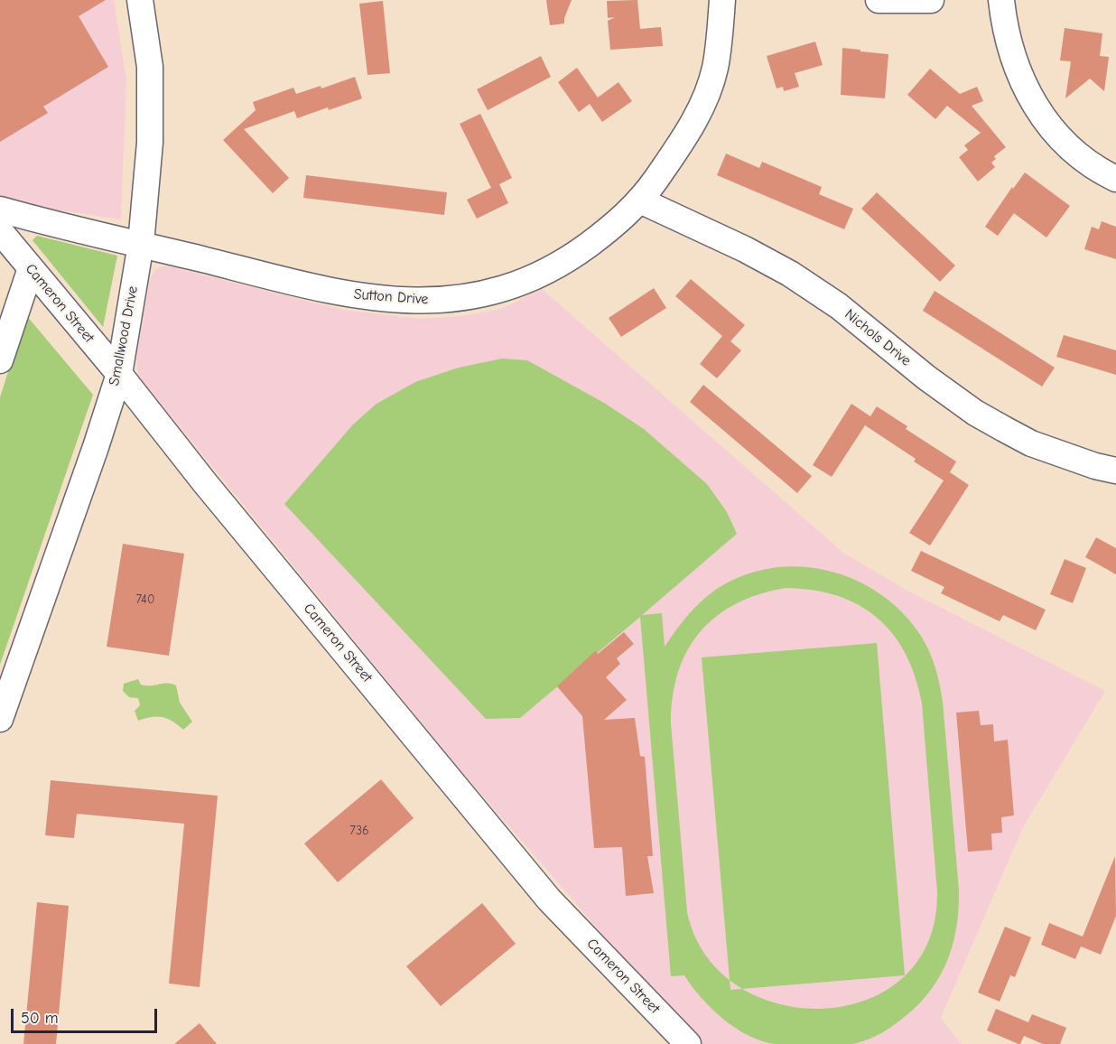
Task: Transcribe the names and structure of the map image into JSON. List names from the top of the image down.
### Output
{
  "streets": {
    "street": [
      "Sutton Drive",
      "Cameron Street",
      "Smallwood Drive",
      "Nichols Drive"
    ]
  },
  "crossings": [
    ["Sutton Drive", "Smallwood Drive"],
    ["Sutton Drive", "Nichols Drive"],
    ["Cameron Street", "Smallwood Drive"]
  ],
  "house_numbers": ["740", "736"],
  "scale_bar": "50 m"
}
